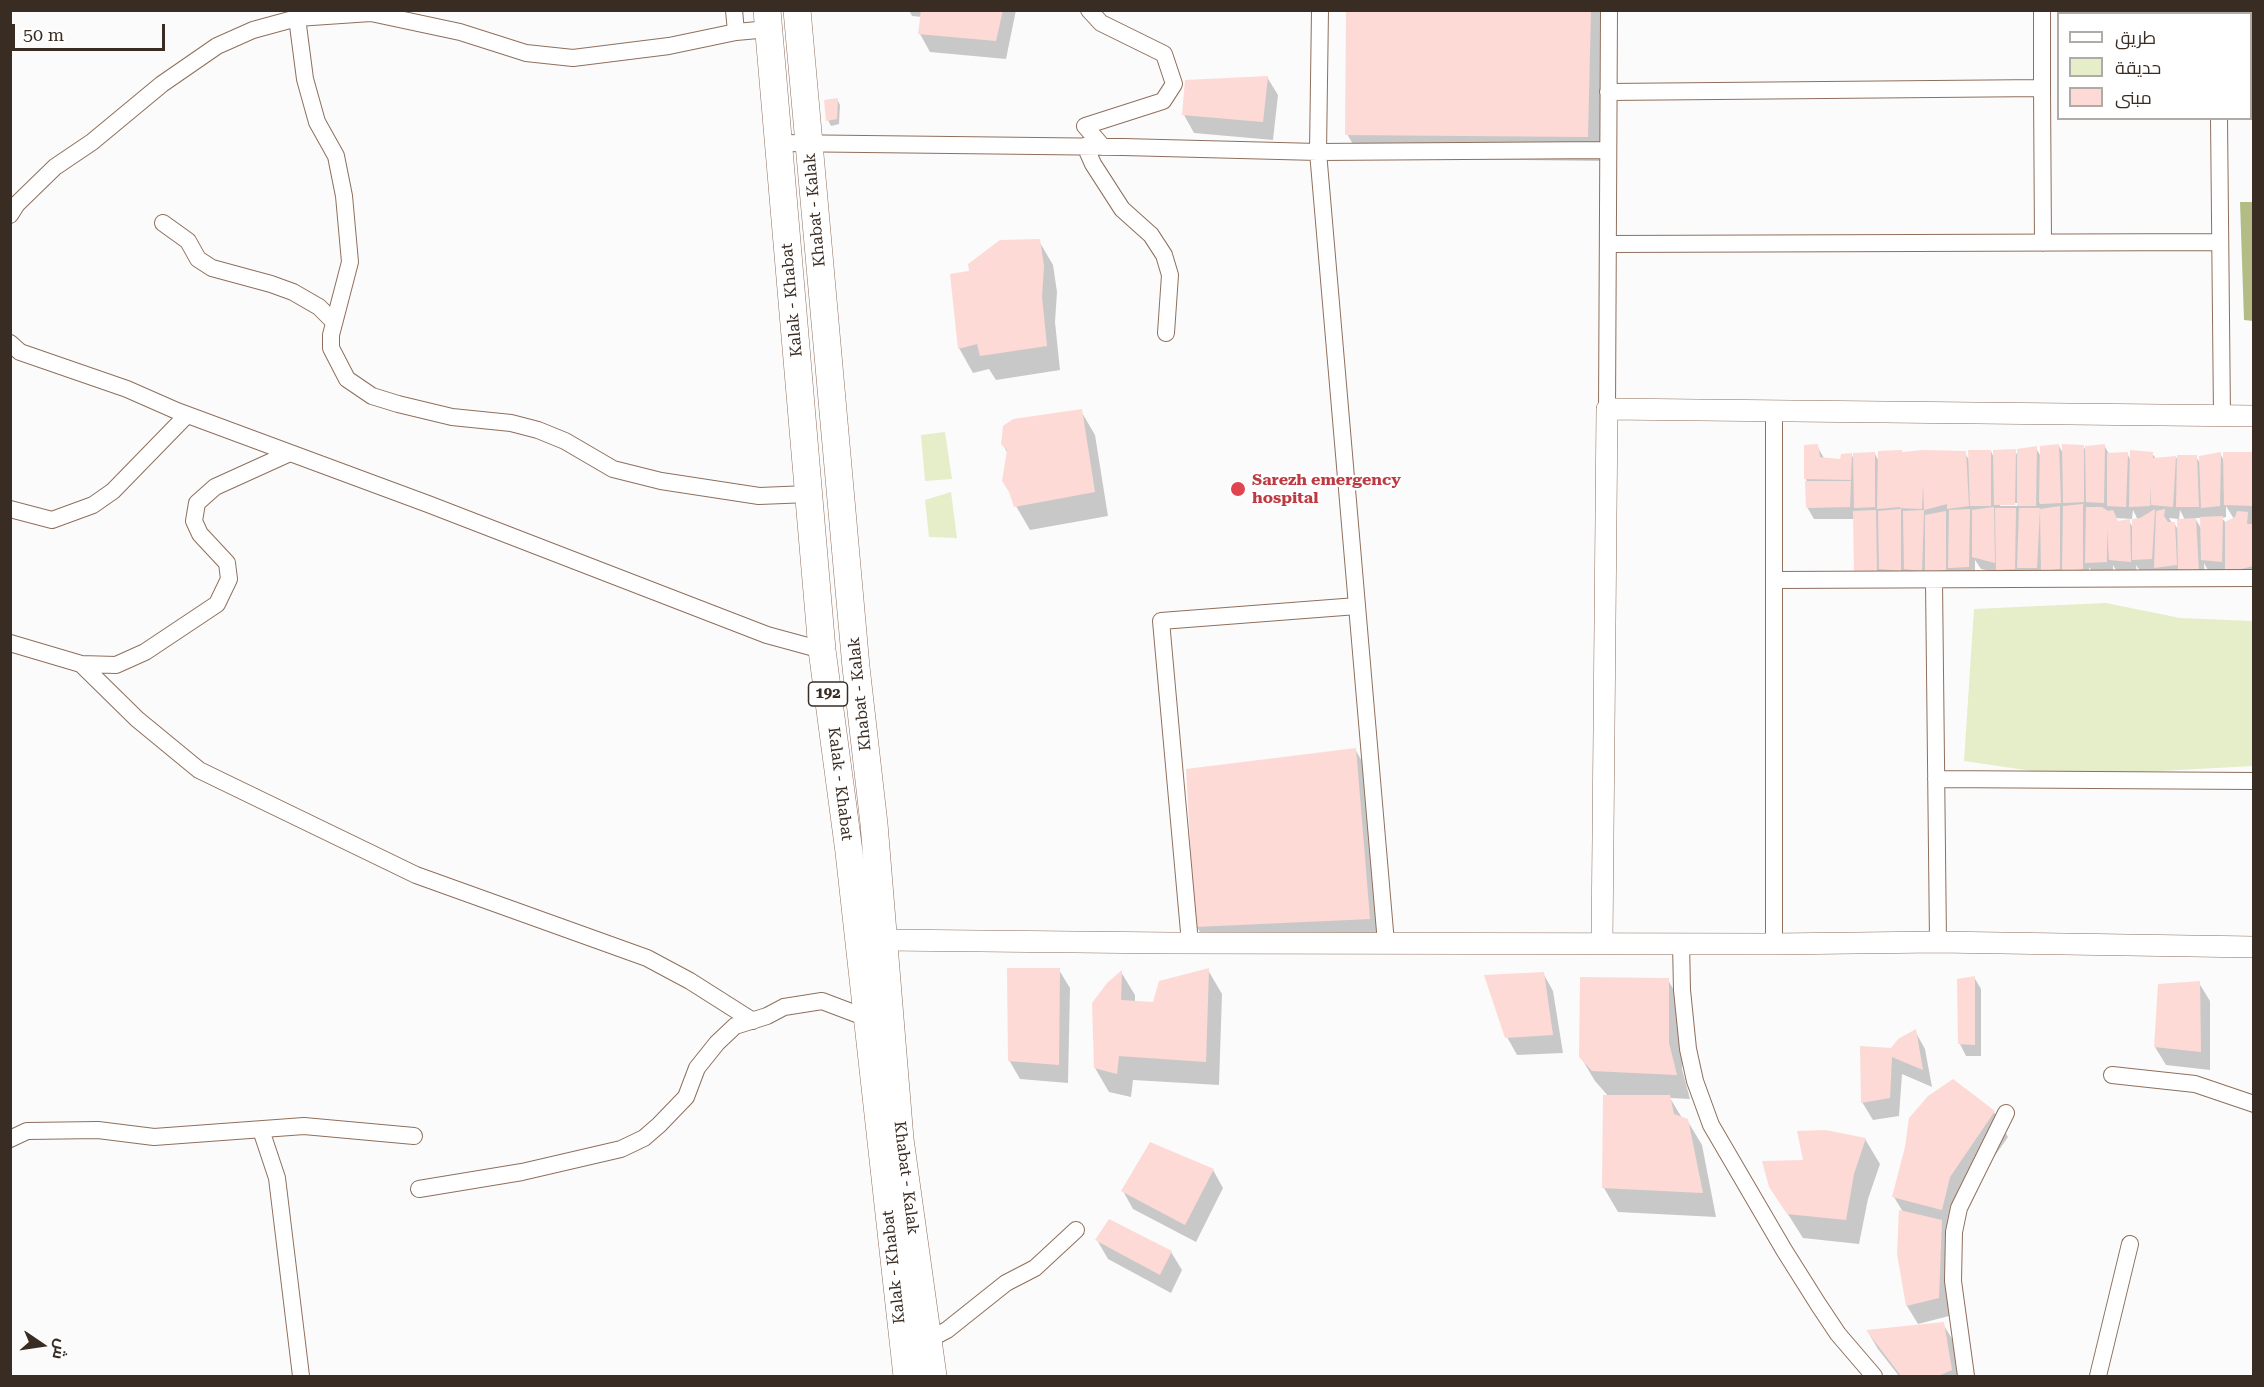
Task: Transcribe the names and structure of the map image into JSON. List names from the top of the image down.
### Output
{
  "streets": {
    "main road": ["Khabat - Kalak", "Kalak - Khabat", "192"]
  },
  "places": ["Sarezh emergency hospital"],
  "legend": ["طريق", "حديقة", "مبنى"],
  "scale_bar": "50 m",
  "north": "right"
}
